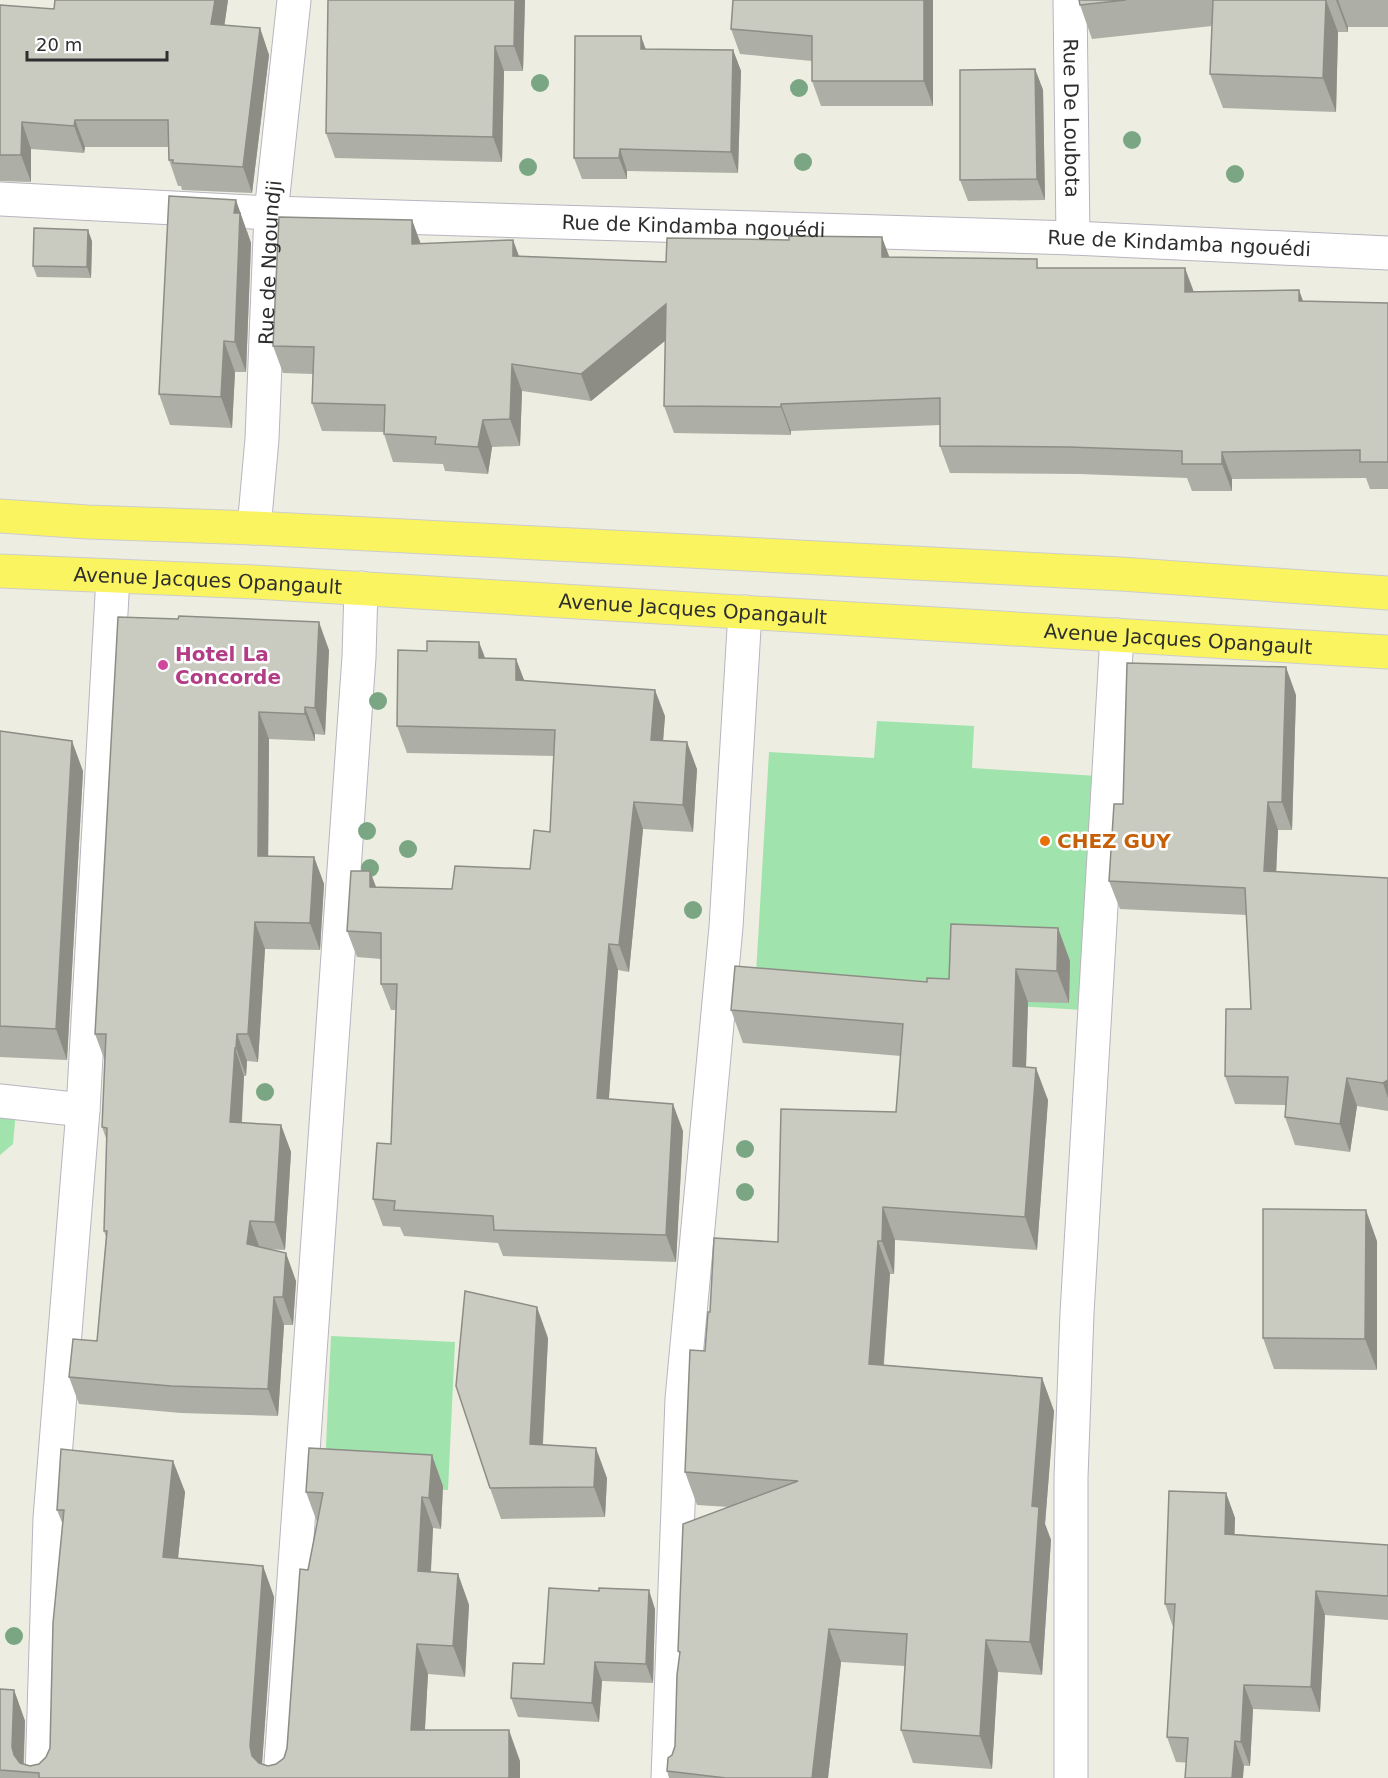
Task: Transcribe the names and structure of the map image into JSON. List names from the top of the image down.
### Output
{
  "streets": {
    "highway": ["Avenue Jacques Opangault"],
    "street": ["Rue De Loubota", "Rue de Kindamba ngouédi", "Rue de Ngoundji"]
  },
  "crossings": [
    ["Rue De Loubota", "Rue de Kindamba ngouédi"],
    ["Rue de Kindamba ngouédi", "Rue de Ngoundji"]
  ],
  "places": ["Hotel La Concorde", "CHEZ GUY"],
  "scale_bar": "20 m"
}
